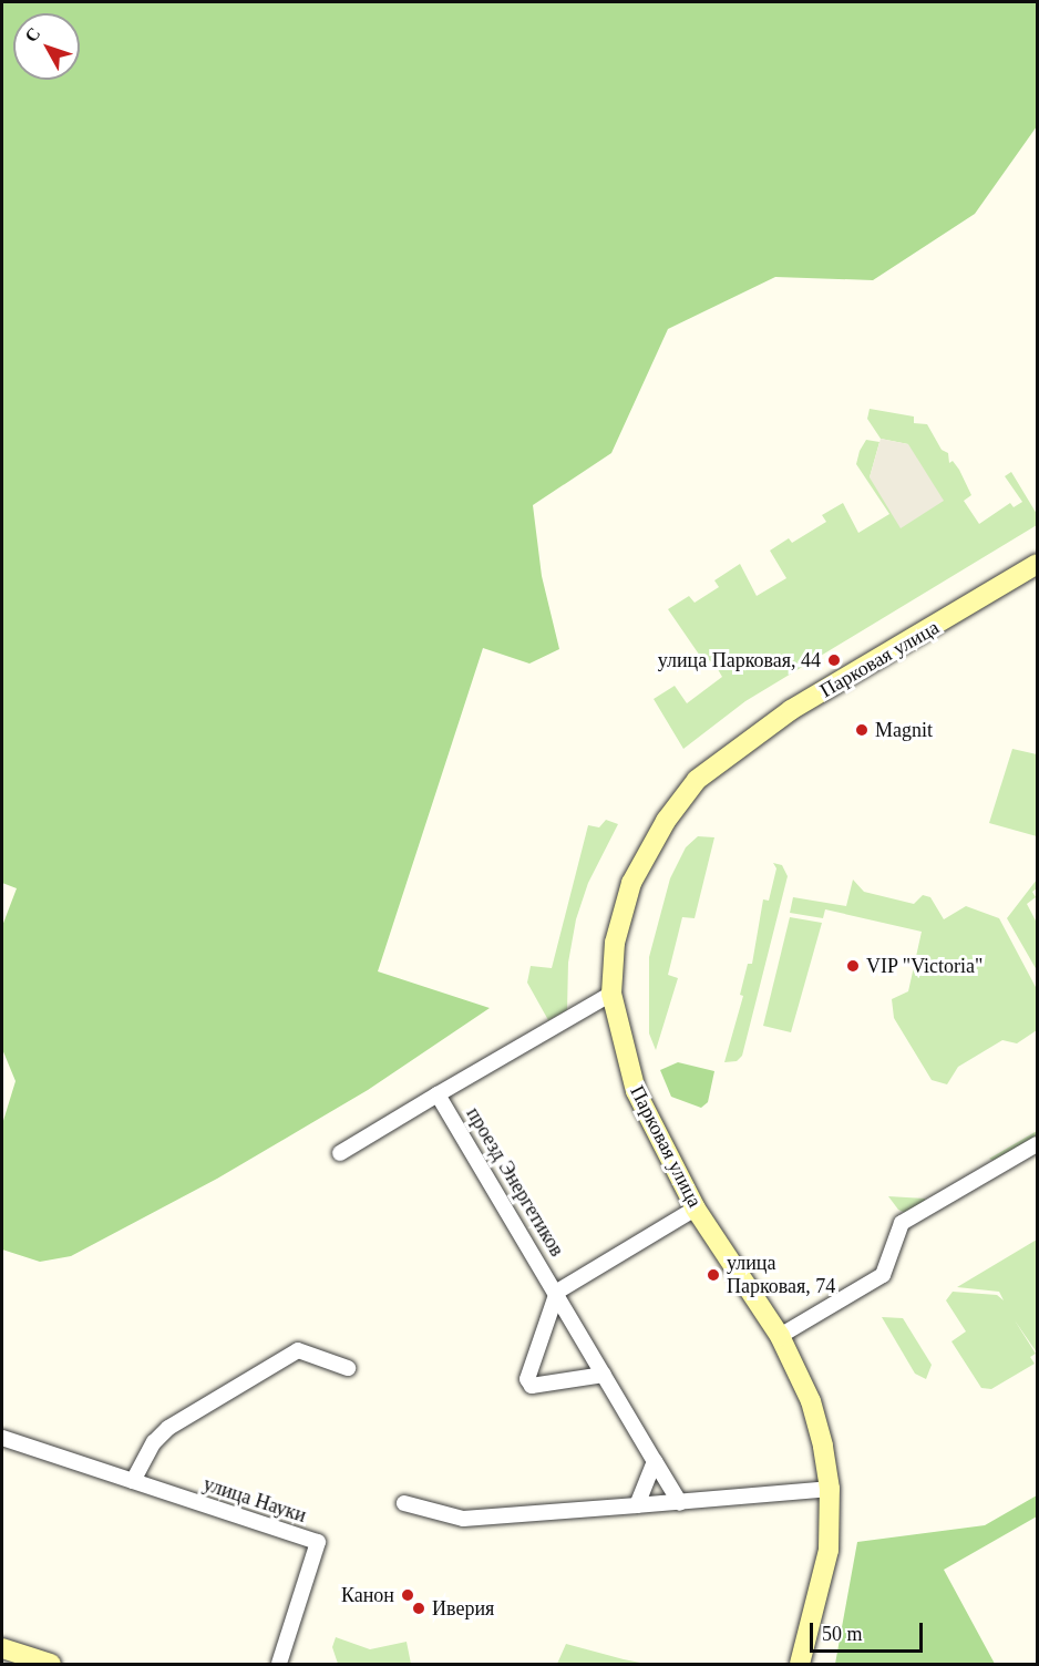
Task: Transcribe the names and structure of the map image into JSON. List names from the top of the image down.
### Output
{
  "streets": {
    "street": ["Парковая улица", "проезд Энергетиков", "улица Науки"]
  },
  "places": [
    "улица Парковая, 44",
    "Magnit",
    "VIP \"Victoria\"",
    "улица Парковая, 74",
    "Канон",
    "Иверия"
  ],
  "scale_bar": "50 m",
  "north": "top left"
}
